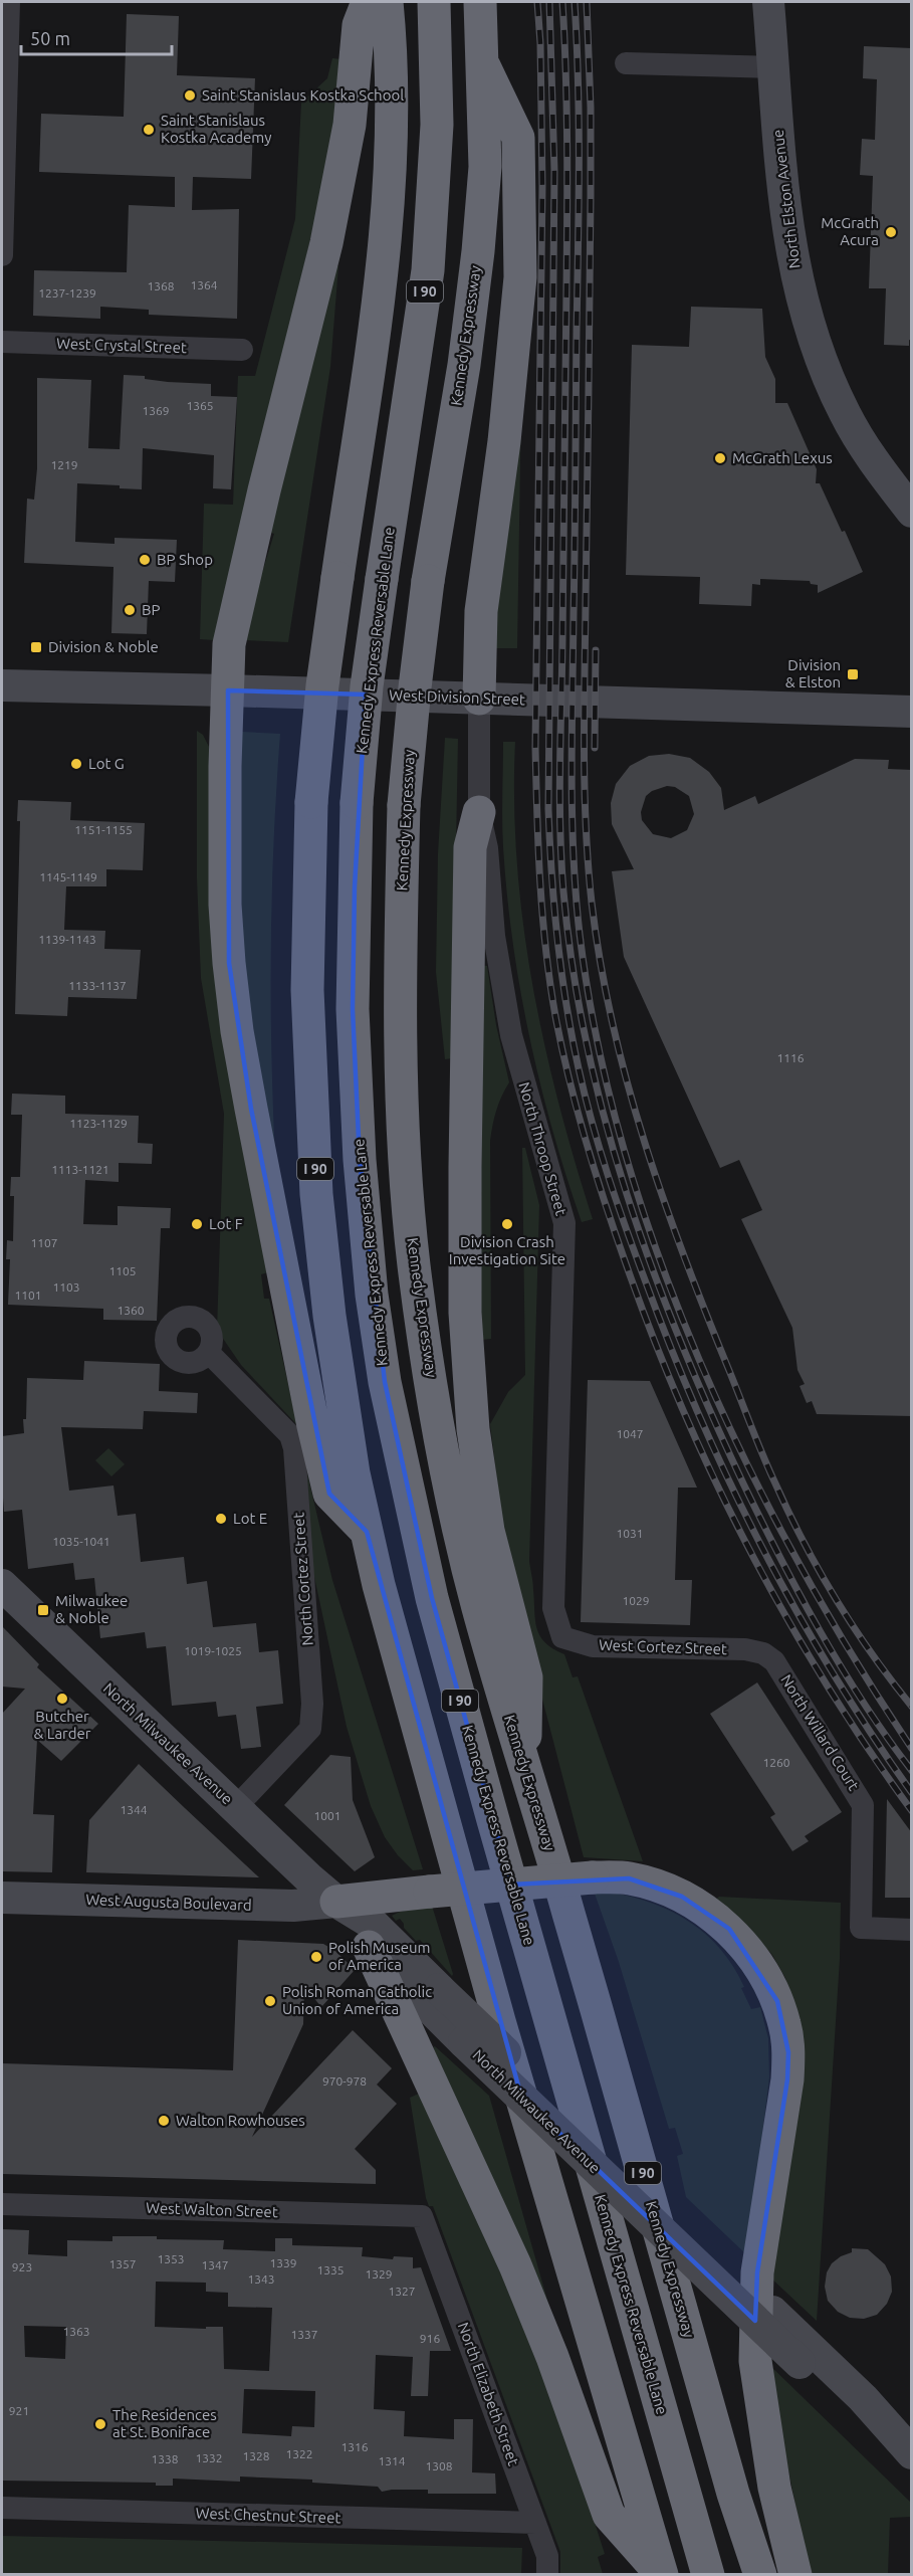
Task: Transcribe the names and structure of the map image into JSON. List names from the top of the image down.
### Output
{
  "streets": {
    "highway": ["I 90", "Kennedy Expressway", "Kennedy Express Reversable Lane"],
    "main road": [
      "North Elston Avenue",
      "West Division Street",
      "North Milwaukee Avenue",
      "West Augusta Boulevard"
    ],
    "street": [
      "West Crystal Street",
      "North Throop Street",
      "North Cortez Street",
      "West Cortez Street",
      "North Willard Court",
      "West Walton Street",
      "North Elizabeth Street",
      "West Chestnut Street"
    ]
  },
  "crossings": [
    ["West Division Street", "North Throop Street"],
    ["North Throop Street", "West Cortez Street"],
    ["North Cortez Street", "North Milwaukee Avenue"],
    ["West Cortez Street", "North Willard Court"],
    ["North Milwaukee Avenue", "West Augusta Boulevard"],
    ["West Walton Street", "North Elizabeth Street"],
    ["North Elizabeth Street", "West Chestnut Street"]
  ],
  "places": {
    "other": [
      "Saint Stanislaus Kostka School",
      "Saint Stanislaus Kostka Academy",
      "McGrath Acura",
      "McGrath Lexus",
      "BP Shop",
      "BP",
      "Lot G",
      "Lot F",
      "Division Crash Investigation Site",
      "Lot E",
      "Butcher & Larder",
      "Polish Museum of America",
      "Polish Roman Catholic Union of America",
      "Walton Rowhouses",
      "The Residences at St. Boniface"
    ],
    "transit": ["Division & Noble", "Division & Elston", "Milwaukee & Noble"]
  },
  "house_numbers": [
    "1364",
    "1368",
    "1237-1239",
    "1365",
    "1369",
    "1219",
    "1151-1155",
    "1145-1149",
    "1139-1143",
    "1133-1137",
    "1116",
    "1123-1129",
    "1113-1121",
    "1107",
    "1105",
    "1103",
    "1101",
    "1360",
    "1047",
    "1031",
    "1035-1041",
    "1029",
    "1019-1025",
    "1260",
    "1344",
    "1001",
    "970-978",
    "1353",
    "1339",
    "1357",
    "1347",
    "923",
    "1335",
    "1329",
    "1343",
    "1327",
    "1363",
    "1337",
    "916",
    "921",
    "1316",
    "1322",
    "1328",
    "1332",
    "1338",
    "1314",
    "1308"
  ],
  "scale_bar": "50 m"
}
